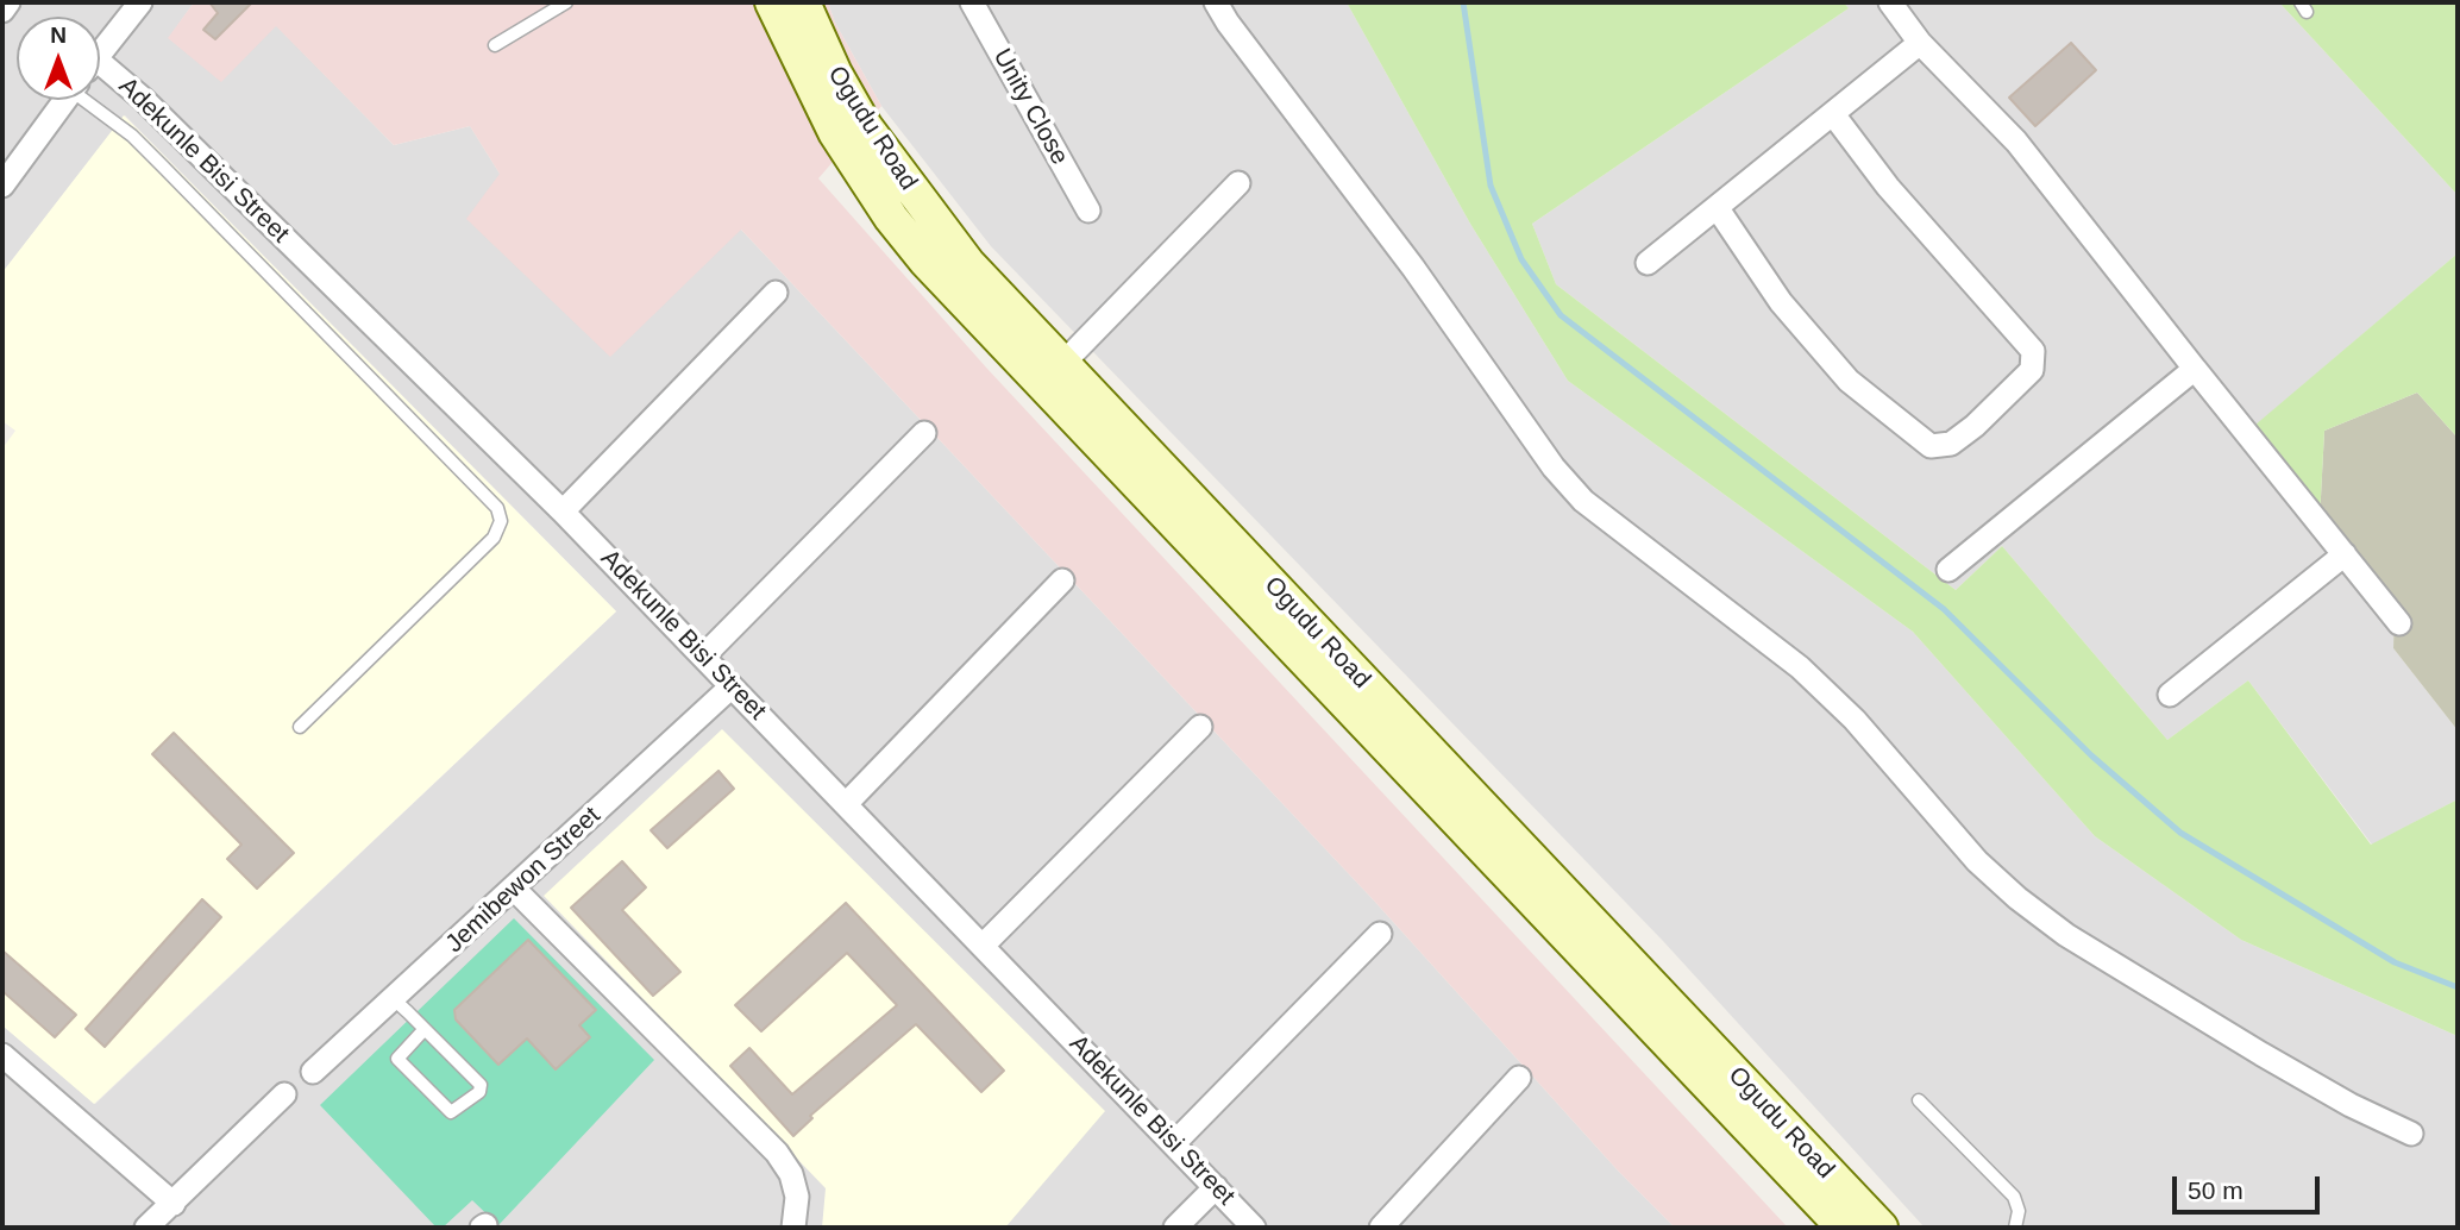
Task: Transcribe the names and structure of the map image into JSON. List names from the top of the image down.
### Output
{
  "streets": {
    "main road": ["Ogudu Road"],
    "street": ["Unity Close", "Adekunle Bisi Street", "Jemibewon Street"]
  },
  "crossings": [
    ["Adekunle Bisi Street", "Jemibewon Street"]
  ],
  "scale_bar": "50 m",
  "north": "top"
}
